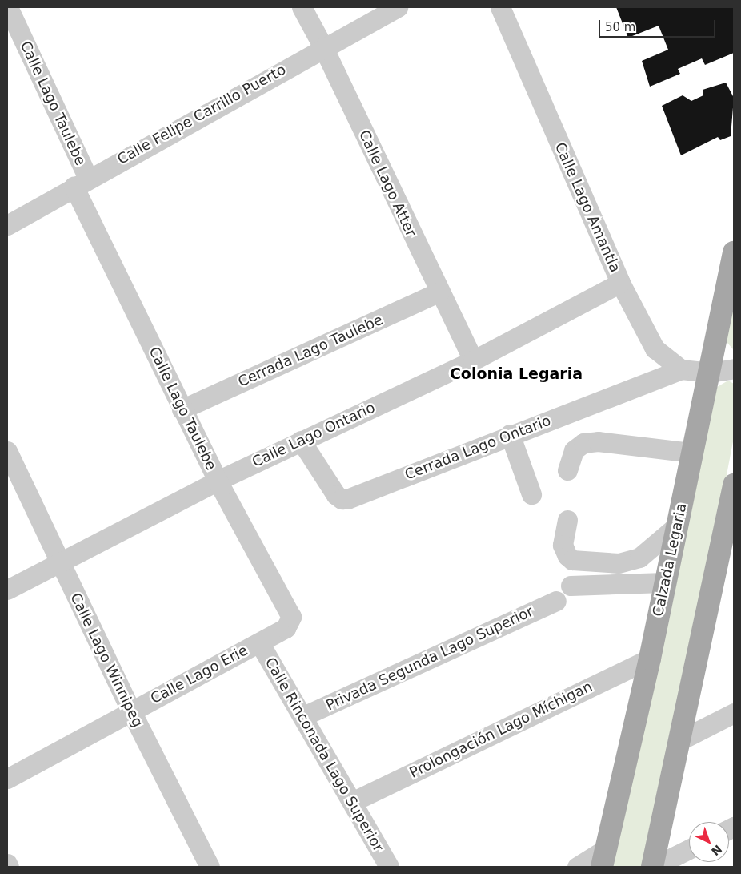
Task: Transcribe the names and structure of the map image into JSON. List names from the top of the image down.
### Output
{
  "streets": {
    "main road": ["Calzada Legaria"],
    "street": [
      "Calle Lago Taulebe",
      "Calle Felipe Carrillo Puerto",
      "Calle Lago Atter",
      "Calle Lago Amantla",
      "Cerrada Lago Taulebe",
      "Calle Lago Ontario",
      "Cerrada Lago Ontario",
      "Privada Segunda Lago Superior",
      "Calle Lago Winnipeg",
      "Calle Lago Erie",
      "Prolongación Lago Míchigan",
      "Calle Rinconada Lago Superior"
    ]
  },
  "crossings": [
    ["Calle Lago Taulebe", "Calle Felipe Carrillo Puerto"],
    ["Calle Lago Taulebe", "Cerrada Lago Taulebe"],
    ["Calle Lago Taulebe", "Calle Lago Ontario"],
    ["Calle Lago Taulebe", "Calle Lago Erie"],
    ["Calle Felipe Carrillo Puerto", "Calle Lago Atter"],
    ["Calle Lago Atter", "Cerrada Lago Taulebe"],
    ["Calle Lago Atter", "Calle Lago Ontario"],
    ["Calle Lago Amantla", "Calle Lago Ontario"],
    ["Calle Lago Amantla", "Cerrada Lago Ontario"],
    ["Calle Lago Ontario", "Cerrada Lago Ontario"],
    ["Calle Lago Ontario", "Calle Lago Winnipeg"],
    ["Calzada Legaria", "Prolongación Lago Míchigan"],
    ["Privada Segunda Lago Superior", "Calle Rinconada Lago Superior"],
    ["Calle Lago Winnipeg", "Calle Lago Erie"],
    ["Calle Lago Erie", "Calle Rinconada Lago Superior"],
    ["Prolongación Lago Míchigan", "Calle Rinconada Lago Superior"]
  ],
  "districts": ["Colonia Legaria"],
  "scale_bar": "50 m",
  "north": "bottom right"
}
